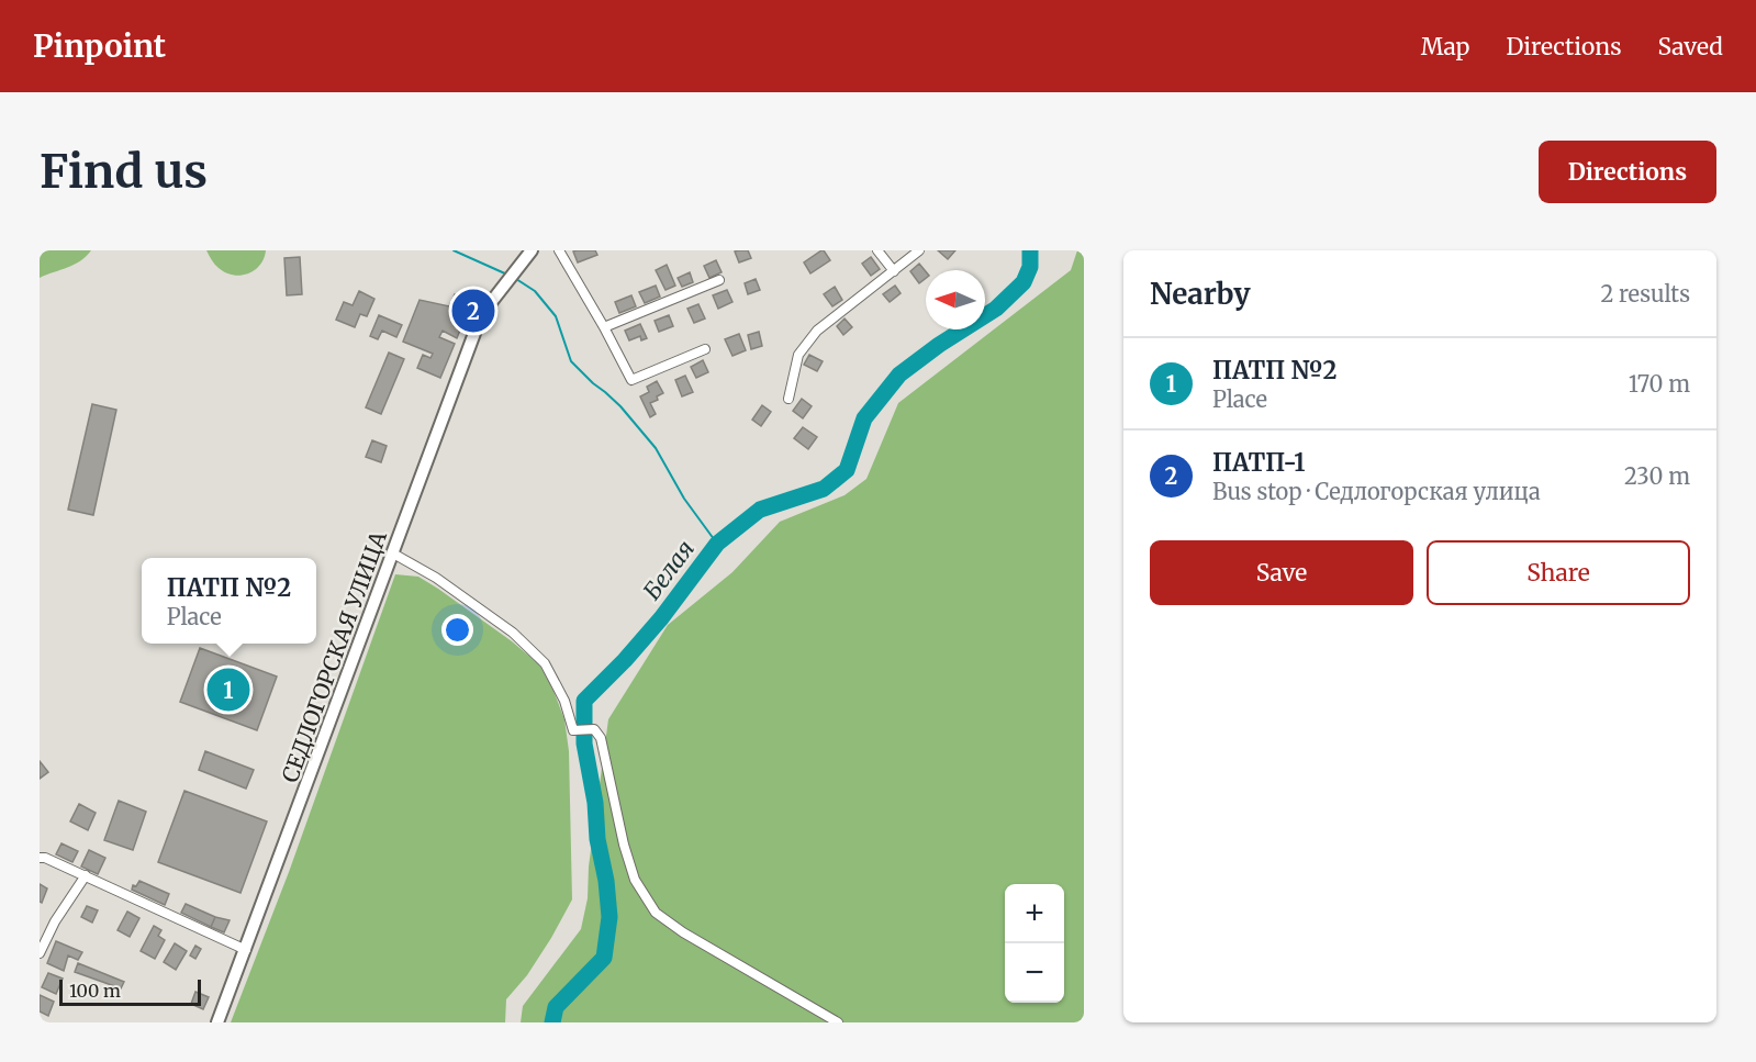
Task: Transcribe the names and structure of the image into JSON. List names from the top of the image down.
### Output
{
  "streets": {
    "street": ["СЕДЛОГОРСКАЯ УЛИЦА"]
  },
  "water": ["Белая"],
  "scale_bar": "100 m",
  "north": "left",
  "page": {
    "header": "Pinpoint",
    "nav": ["Map", "Directions", "Saved"],
    "buttons": [
      "Directions",
      ["Save", "Share"]
    ],
    "title": "Find us",
    "heading": ["Nearby", "2 results"],
    "pins": ["2", "1"],
    "list": [
      {
        "mark": "1",
        "name": "ПАТП №2",
        "note": "Place",
        "value": "170 m"
      },
      {
        "mark": "2",
        "name": "ПАТП-1",
        "note": "Bus stop · Седлогорская улица",
        "value": "230 m"
      }
    ],
    "popup": ["ПАТП №2", "Place"],
    "map_buttons": ["+", "−"],
    "scale": "100 m"
  }
}
